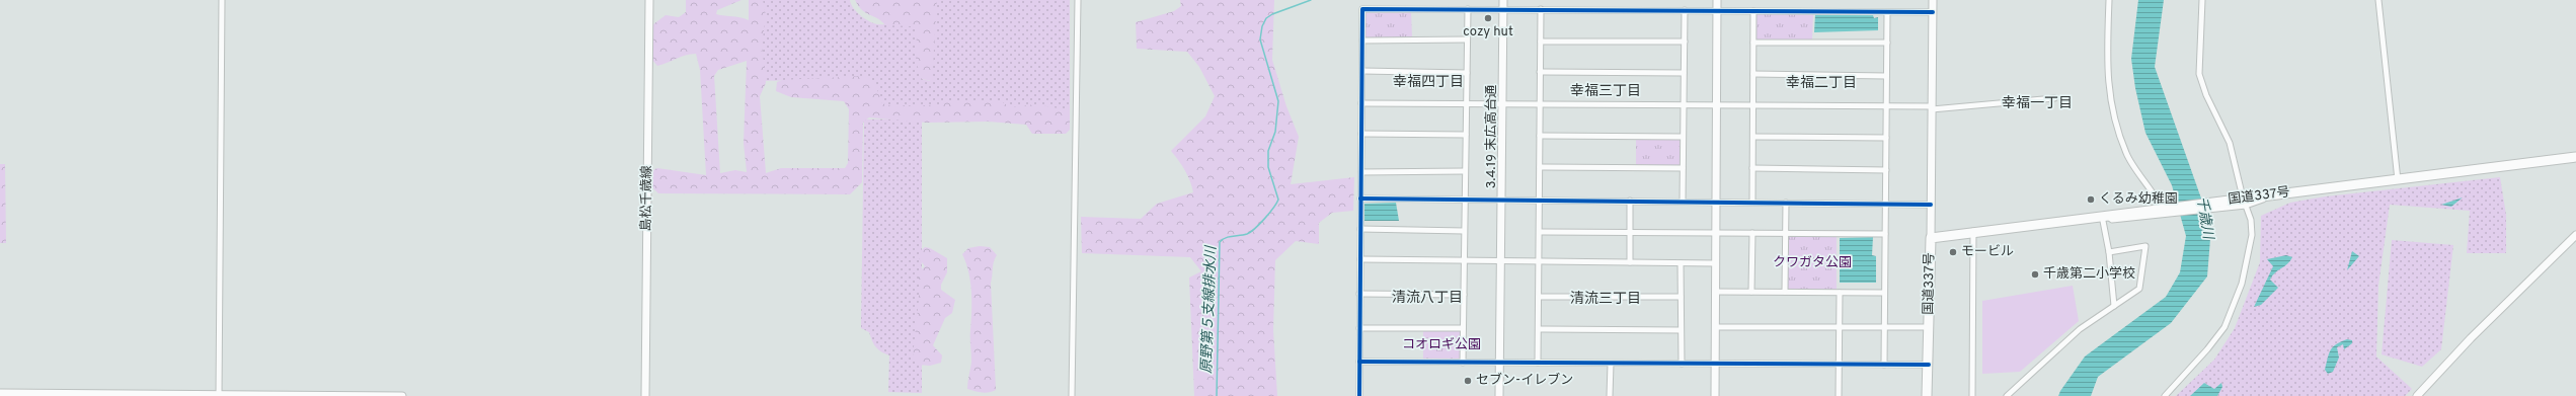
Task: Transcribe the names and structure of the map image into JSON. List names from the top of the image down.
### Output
{
  "streets": {
    "highway": ["国道337号"],
    "street": ["3.4.19 末広高台通", "島松千歳線"]
  },
  "districts": [
    "幸福四丁目",
    "幸福二丁目",
    "幸福三丁目",
    "幸福一丁目",
    "清流八丁目",
    "清流三丁目"
  ],
  "water": ["千歳川", "原野第５支線排水川"],
  "parks": ["クワガタ公園", "コオロギ公園"],
  "places": [
    "cozy hut",
    "くるみ幼稚園",
    "モービル",
    "千歳第二小学校",
    "セブン-イレブン"
  ]
}
